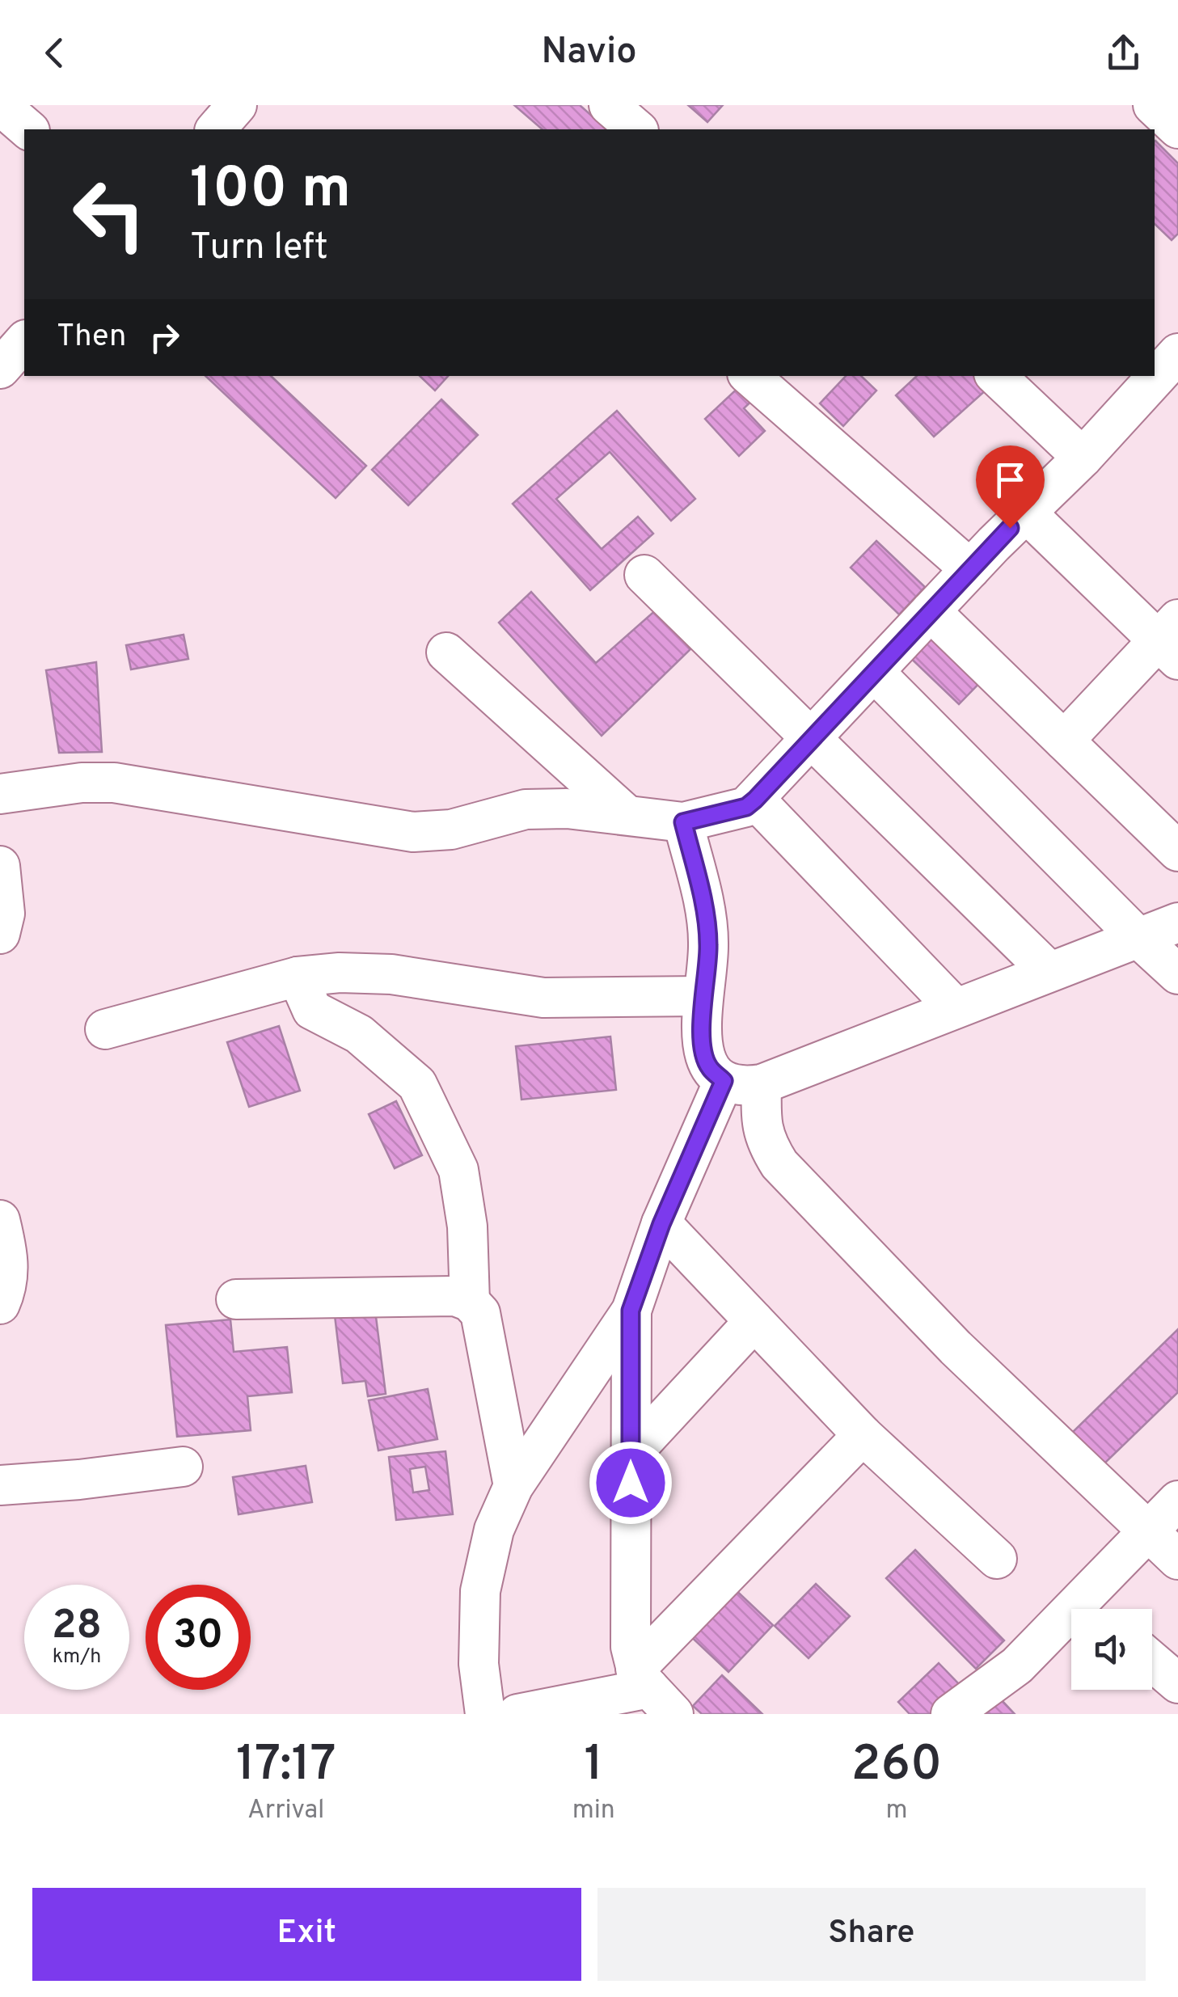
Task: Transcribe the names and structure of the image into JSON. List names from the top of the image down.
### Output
{
  "page": {
    "header": "Navio",
    "turn": ["100 m", "Turn left"],
    "then": "Then",
    "speed": "28 km/h",
    "limit": "30",
    "eta": [
      "17:17",
      "Arrival",
      "1",
      "min",
      "260",
      "m"
    ],
    "buttons": ["Exit", "Share"]
  }
}
